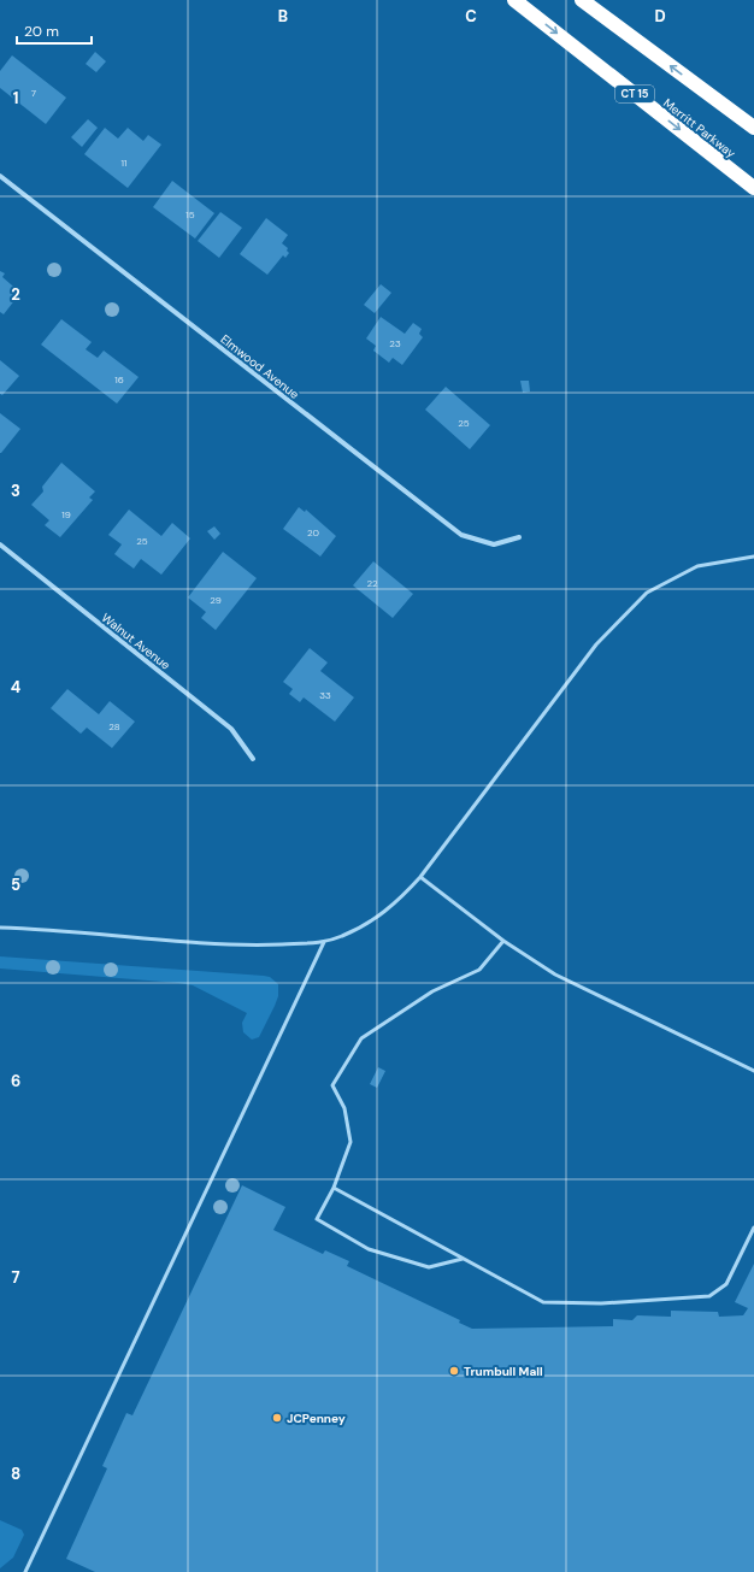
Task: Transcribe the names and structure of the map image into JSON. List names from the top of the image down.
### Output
{
  "streets": {
    "highway": ["CT 15", "Merritt Parkway"],
    "street": ["Elmwood Avenue", "Walnut Avenue"]
  },
  "places": ["Trumbull Mall", "JCPenney"],
  "house_numbers": [
    "7",
    "11",
    "15",
    "23",
    "16",
    "25",
    "19",
    "20",
    "25",
    "22",
    "29",
    "33",
    "28"
  ],
  "scale_bar": "20 m",
  "grid": {
    "columns": ["B", "C", "D"],
    "rows": [
      "1",
      "2",
      "3",
      "4",
      "5",
      "6",
      "7",
      "8"
    ]
  }
}
